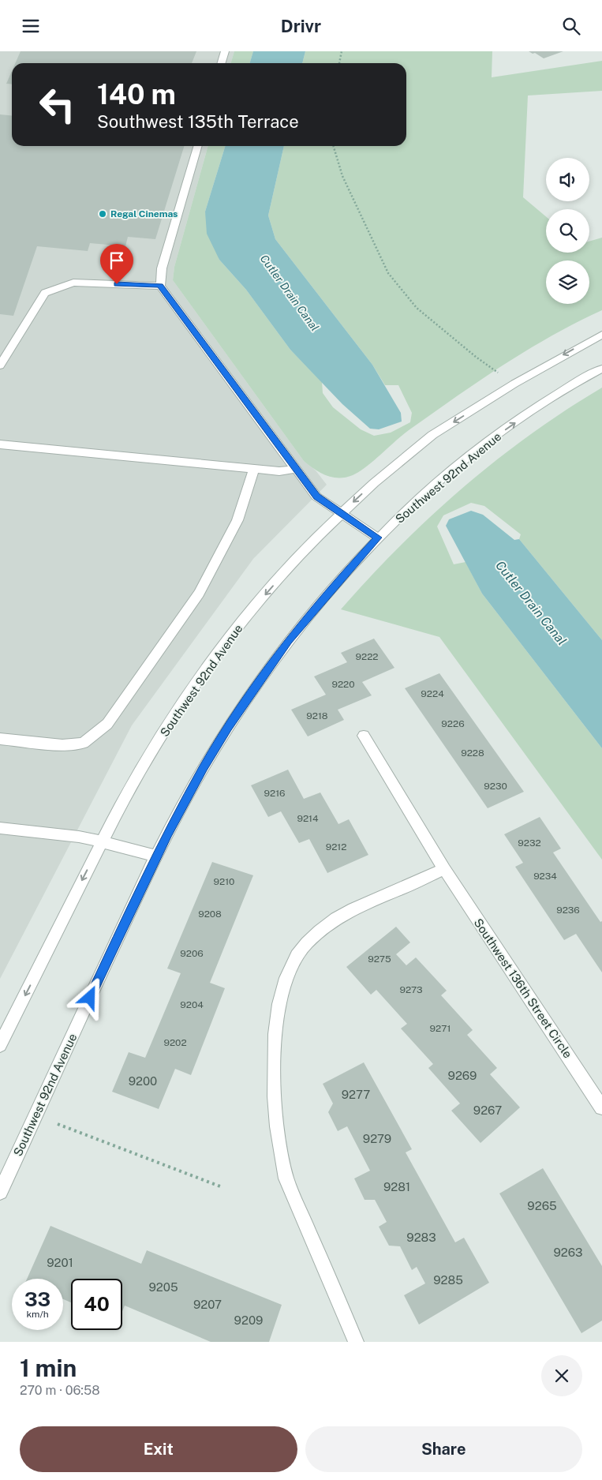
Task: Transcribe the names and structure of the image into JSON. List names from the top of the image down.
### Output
{
  "streets": {
    "street": ["Southwest 92nd Avenue", "Southwest 136th Street Circle"]
  },
  "water": ["Cutler Drain Canal"],
  "places": ["Regal Cinemas"],
  "house_numbers": [
    "9222",
    "9220",
    "9224",
    "9218",
    "9226",
    "9228",
    "9230",
    "9216",
    "9214",
    "9232",
    "9212",
    "9234",
    "9210",
    "9236",
    "9208",
    "9206",
    "9275",
    "9273",
    "9204",
    "9271",
    "9202",
    "9269",
    "9200",
    "9277",
    "9267",
    "9279",
    "9281",
    "9265",
    "9283",
    "9263",
    "9201",
    "9285",
    "9205",
    "9207",
    "9209"
  ],
  "page": {
    "header": "Drivr",
    "turn": ["140 m", "Southwest 135th Terrace"],
    "speed": "33 km/h",
    "limit": "40",
    "heading": ["1 min", "270 m · 06:58"],
    "buttons": ["Exit", "Share"]
  }
}
